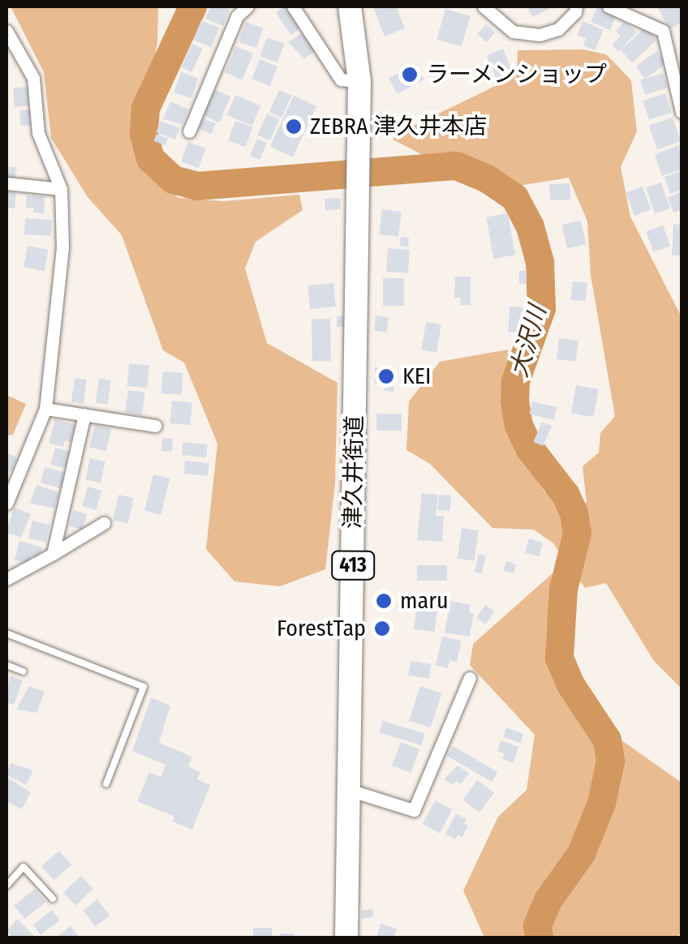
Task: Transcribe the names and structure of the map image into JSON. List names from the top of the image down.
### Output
{
  "streets": {
    "highway": ["津久井街道", "413"]
  },
  "water": ["大沢川"],
  "places": [
    "ラーメンショップ",
    "ZEBRA 津久井本店",
    "KEI",
    "maru",
    "ForestTap"
  ]
}
